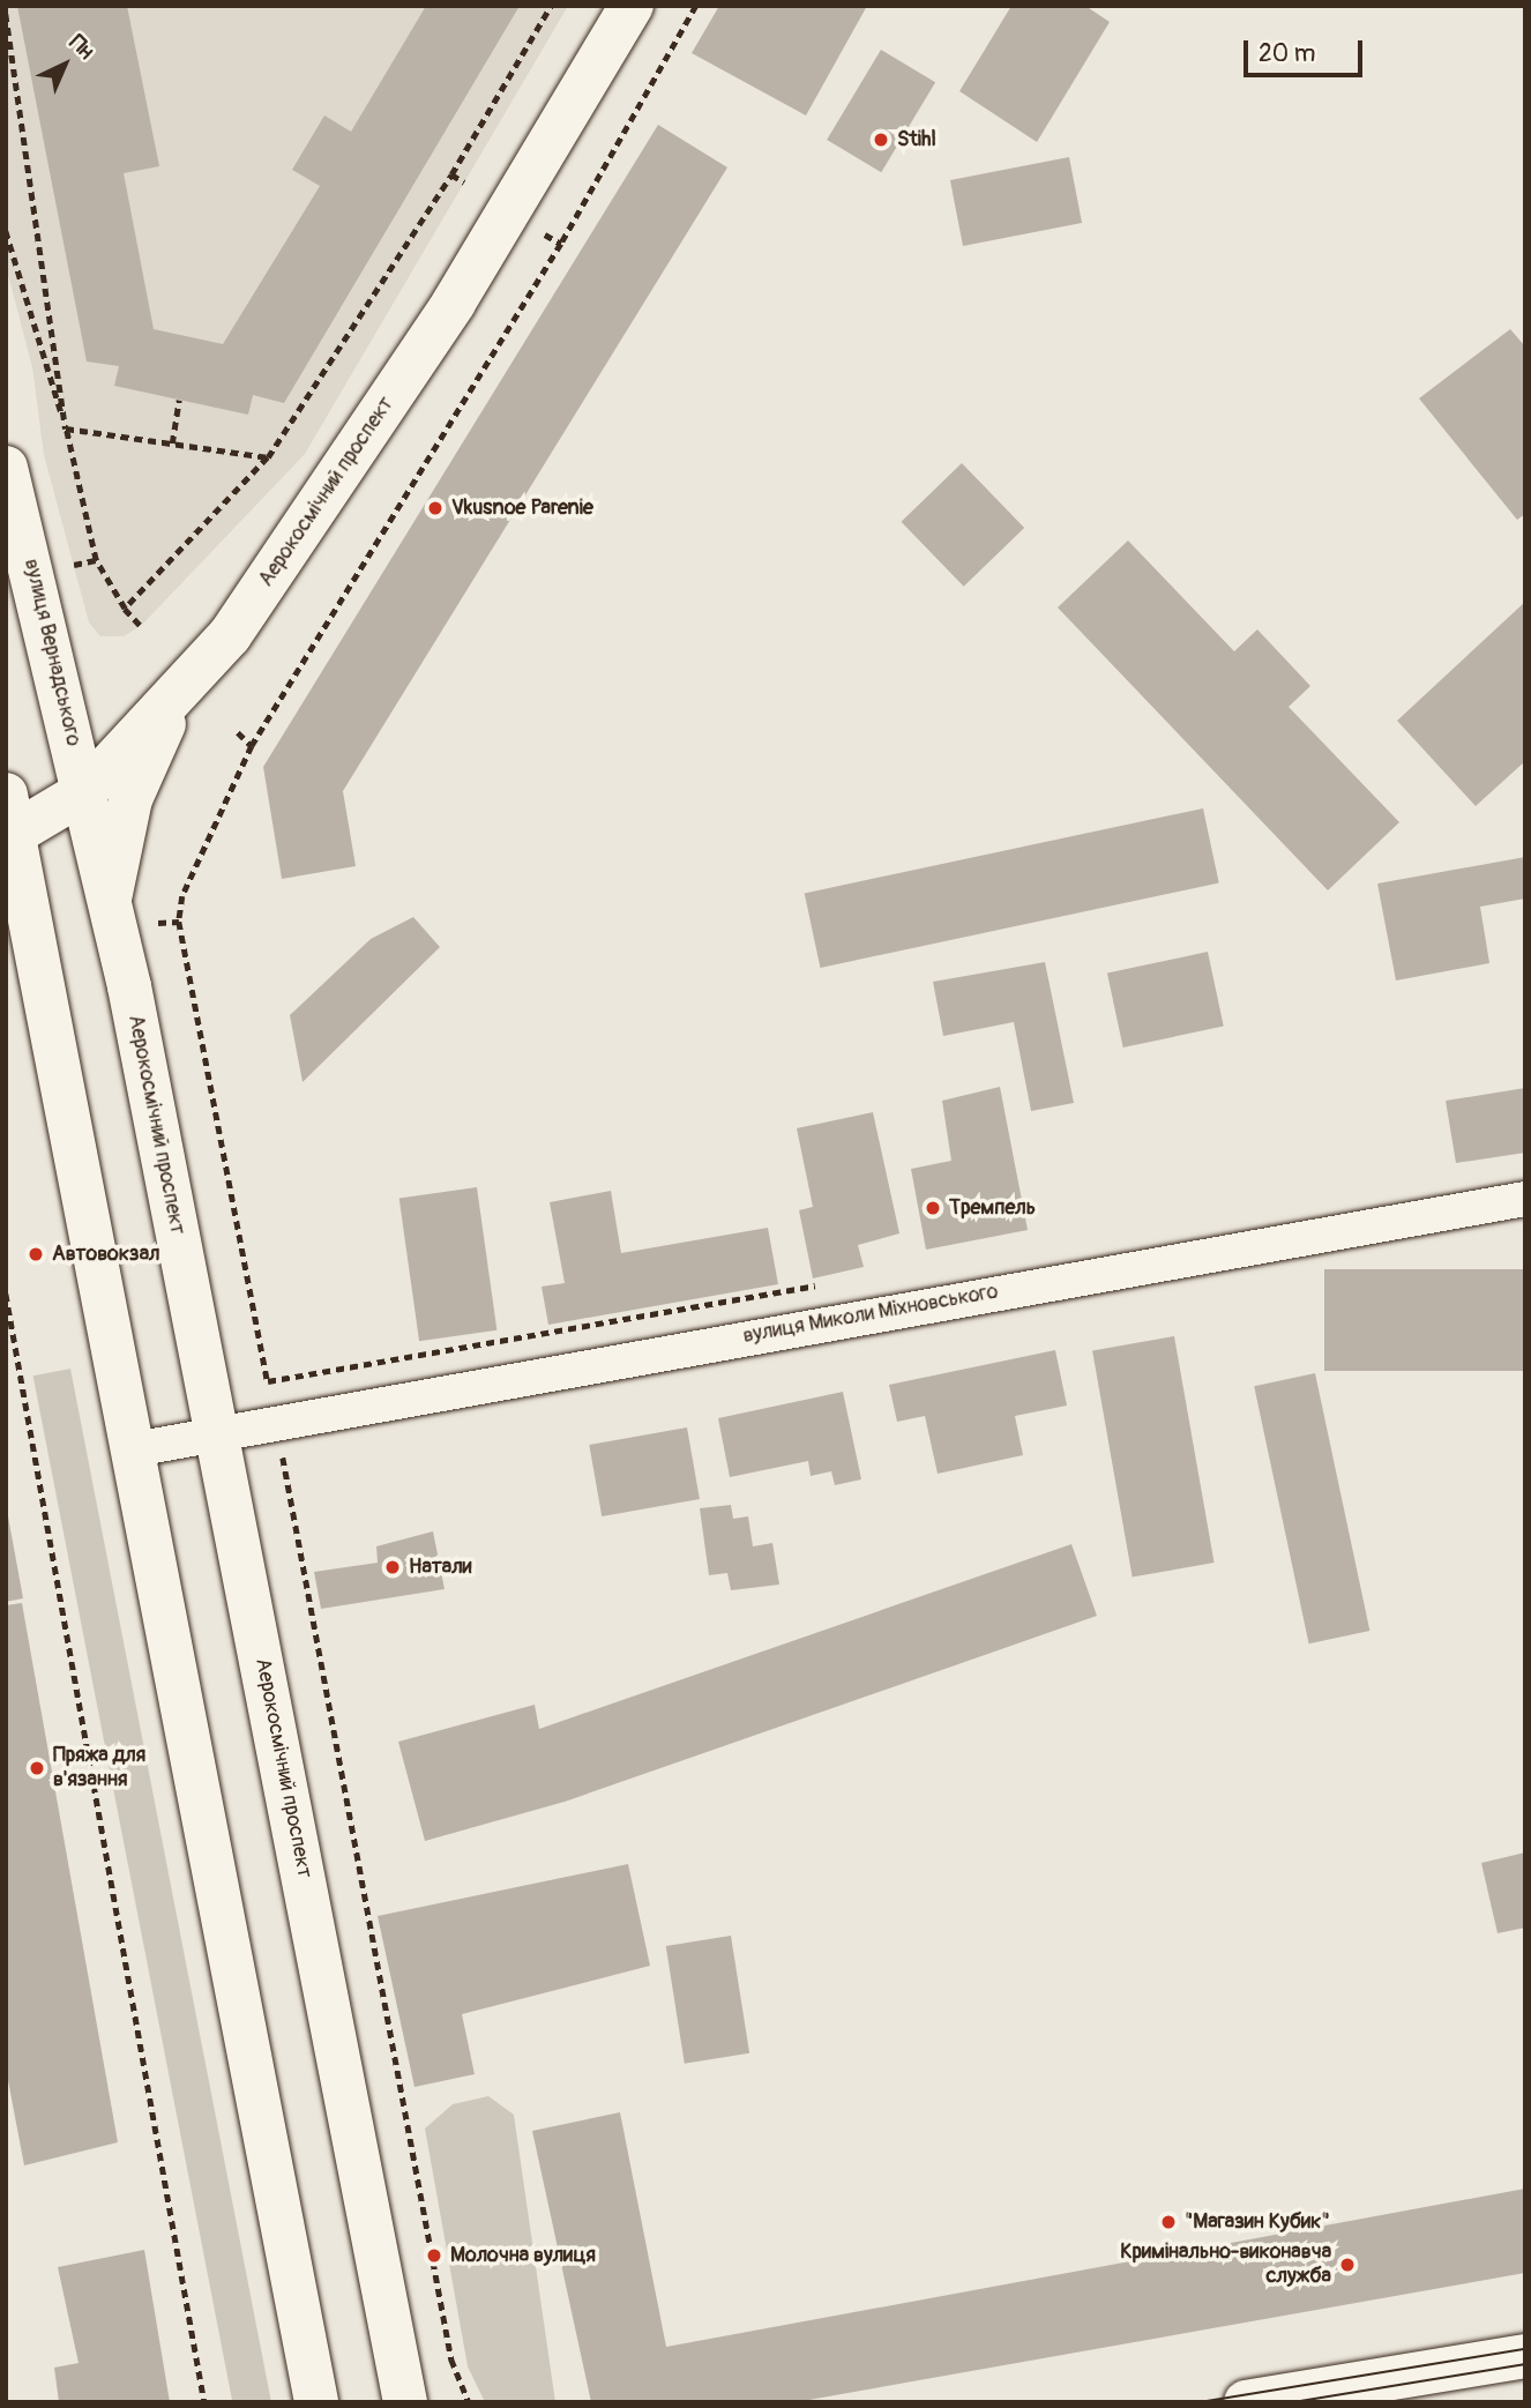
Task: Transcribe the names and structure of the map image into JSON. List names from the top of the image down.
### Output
{
  "streets": {
    "main road": ["Аерокосмічний проспект", "вулиця Вернадського"],
    "street": ["вулиця Миколи Міхновського"]
  },
  "crossings": [
    ["Аерокосмічний проспект", "вулиця Вернадського"],
    ["Аерокосмічний проспект", "вулиця Миколи Міхновського"]
  ],
  "places": [
    "Stihl",
    "Vkusnoe Parenie",
    "Тремпель",
    "Автовокзал",
    "Натали",
    "Пряжа для в'язання",
    "\"Магазин Кубик\"",
    "Молочна вулиця",
    "Кримінально-виконавча служба"
  ],
  "scale_bar": "20 m",
  "north": "top right"
}
